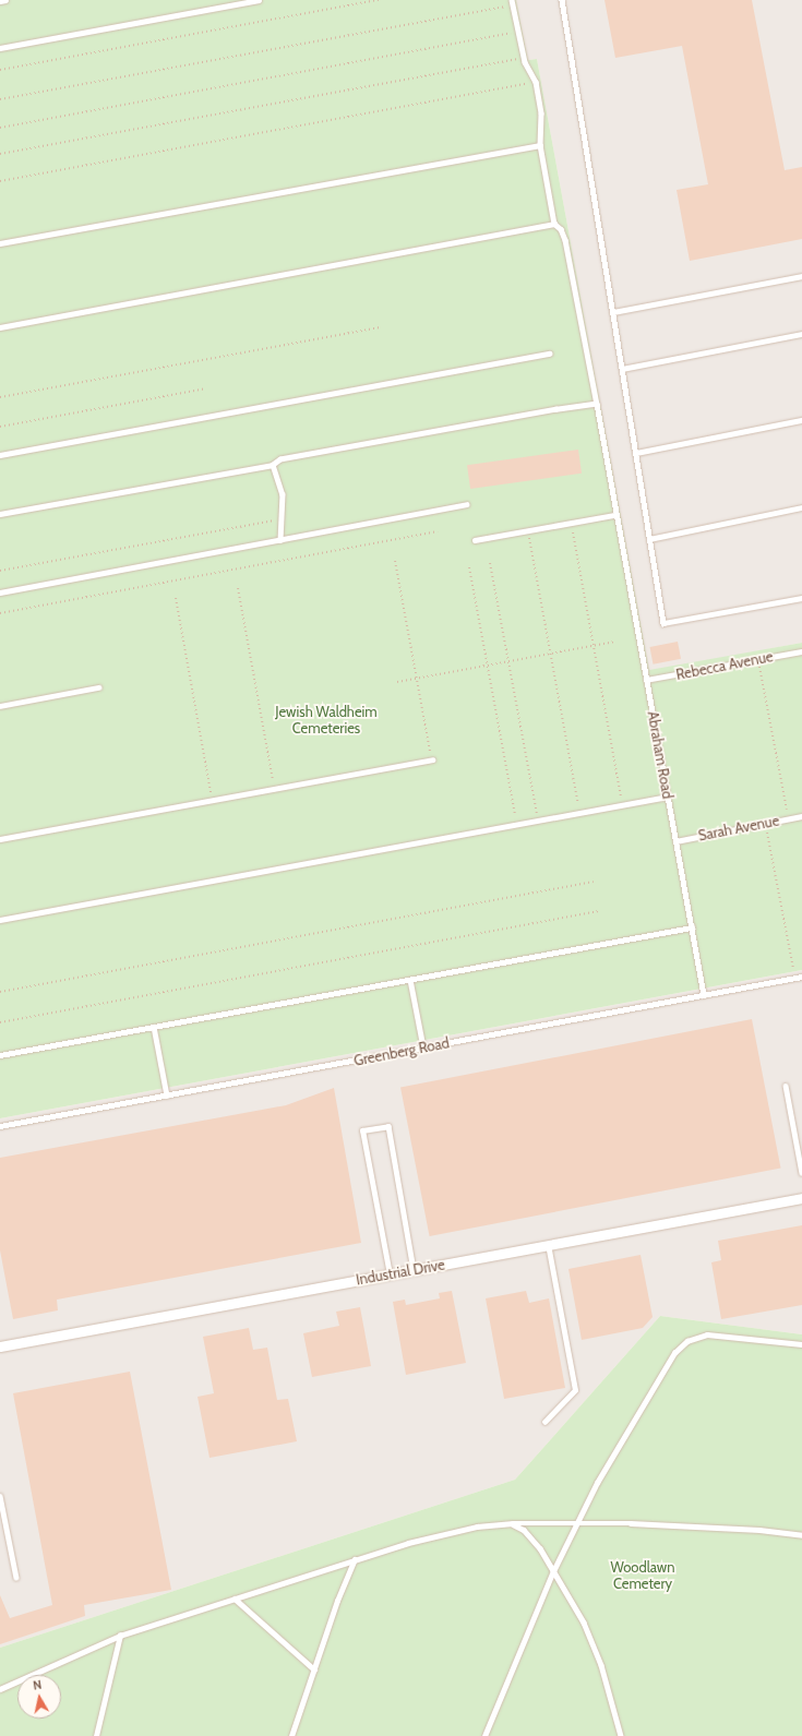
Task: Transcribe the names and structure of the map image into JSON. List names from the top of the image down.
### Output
{
  "streets": {
    "street": ["Industrial Drive"],
    "lane": [
      "Rebecca Avenue",
      "Abraham Road",
      "Sarah Avenue",
      "Greenberg Road"
    ]
  },
  "crossings": [
    ["Rebecca Avenue", "Abraham Road"],
    ["Abraham Road", "Sarah Avenue"],
    ["Abraham Road", "Greenberg Road"]
  ],
  "parks": ["Jewish Waldheim Cemeteries", "Woodlawn Cemetery"],
  "north": "top"
}
